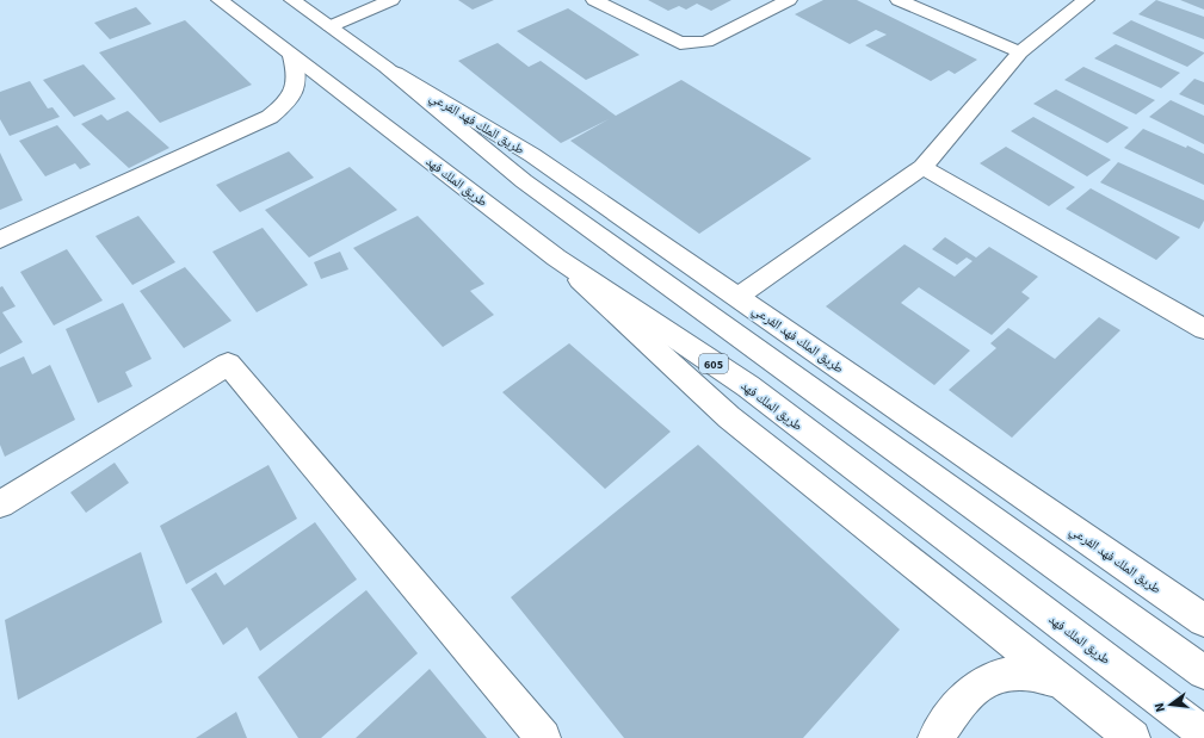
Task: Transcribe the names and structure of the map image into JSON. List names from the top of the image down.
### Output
{
  "streets": {
    "main road": ["طريق الملك فهد الفرعي", "طريق الملك فهد", "605"]
  },
  "north": "left"
}
